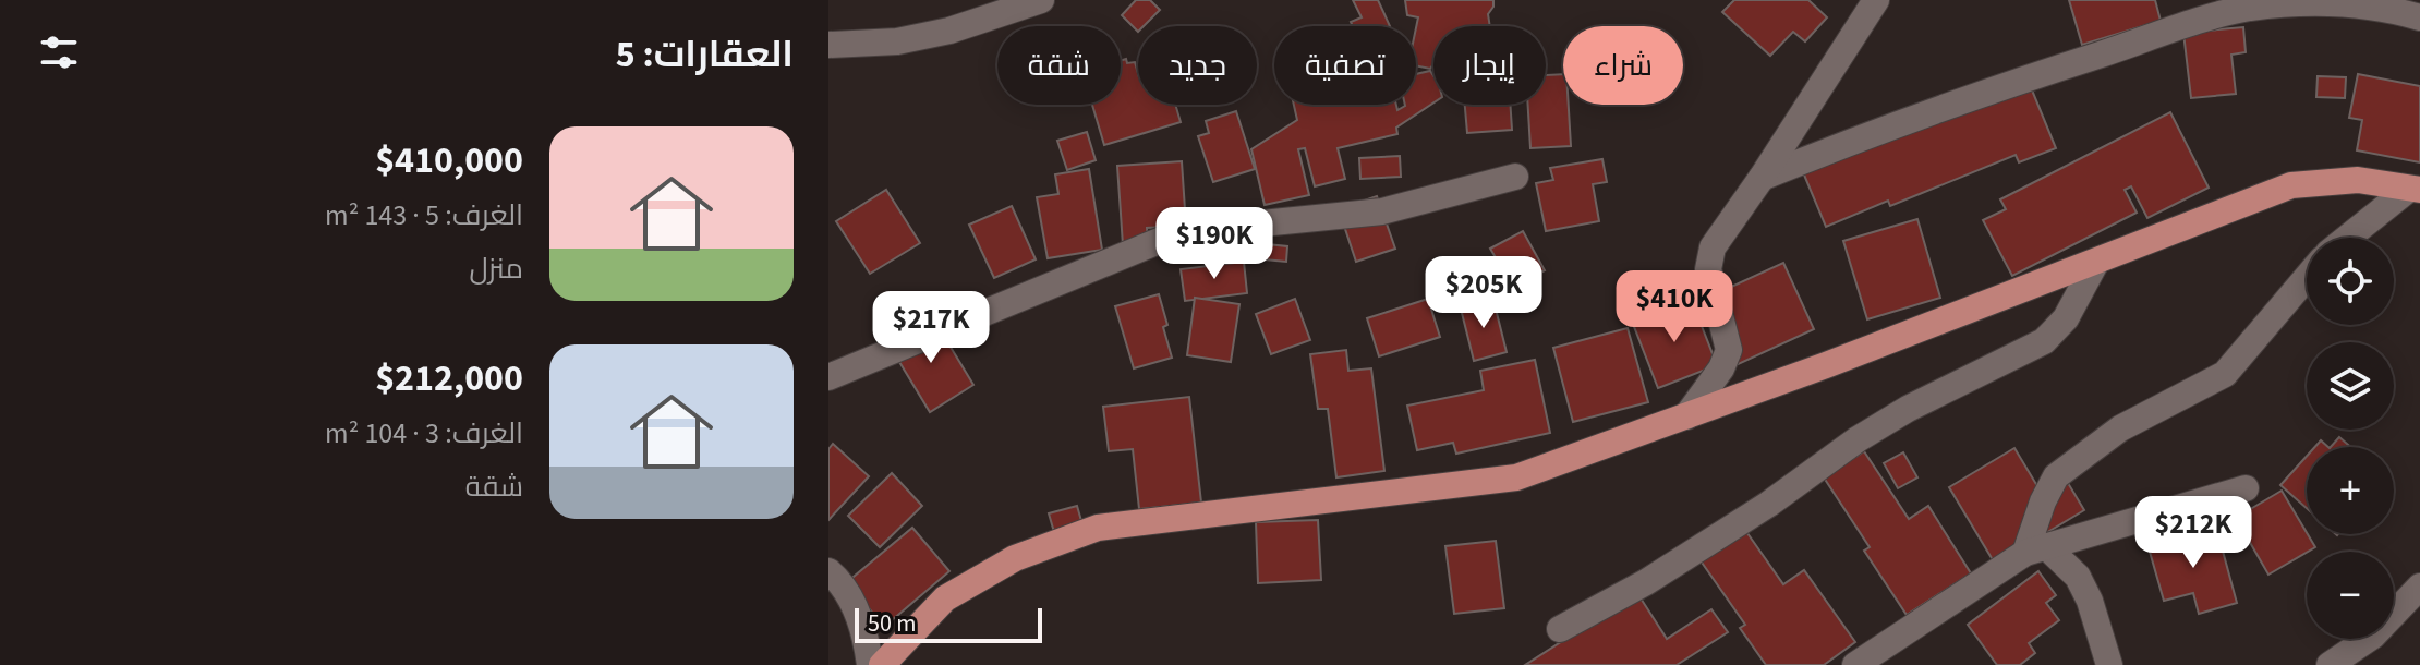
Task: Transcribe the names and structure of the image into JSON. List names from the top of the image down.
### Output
{
  "scale_bar": "50 m",
  "page": {
    "heading": "العقارات: 5",
    "chip": [
      "شراء",
      "إيجار",
      "تصفية",
      "جديد",
      "شقة"
    ],
    "list": [
      {
        "name": "$410,000",
        "note": "الغرف: 5 · 143 m² · منزل"
      },
      {
        "name": "$212,000",
        "note": "الغرف: 3 · 104 m² · شقة"
      }
    ],
    "price": [
      "$190K",
      "$205K",
      "$410K",
      "$217K",
      "$212K"
    ],
    "map_buttons": ["+", "−"],
    "scale": "50 m"
  }
}
